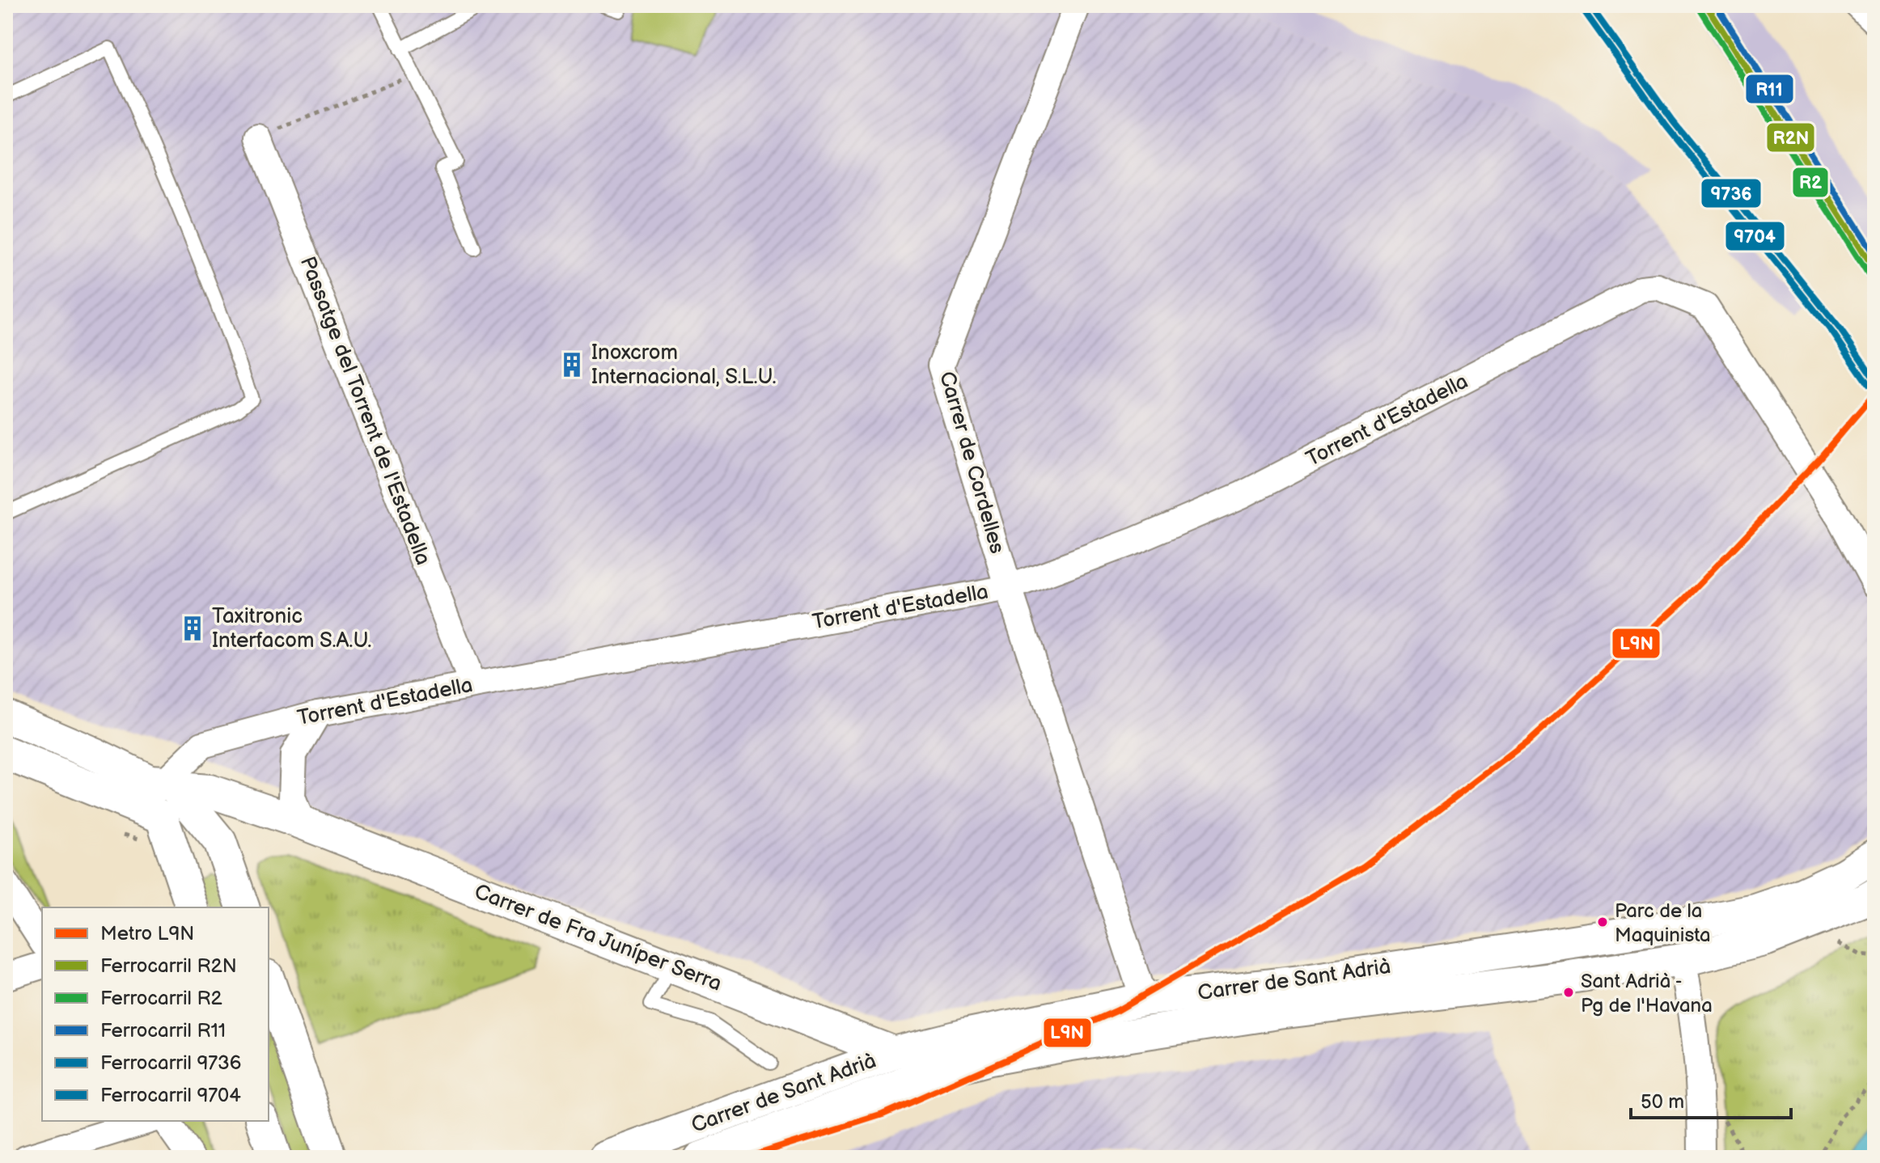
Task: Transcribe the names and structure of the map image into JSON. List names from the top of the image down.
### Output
{
  "streets": {
    "street": [
      "Passatge del Torrent de l'Estadella",
      "Torrent d'Estadella",
      "Carrer de Cordelles",
      "Carrer de Fra Juníper Serra",
      "Carrer de Sant Adrià"
    ]
  },
  "crossings": [
    ["Passatge del Torrent de l'Estadella", "Torrent d'Estadella"],
    ["Torrent d'Estadella", "Carrer de Cordelles"],
    ["Torrent d'Estadella", "Carrer de Fra Juníper Serra"],
    ["Carrer de Cordelles", "Carrer de Sant Adrià"],
    ["Carrer de Fra Juníper Serra", "Carrer de Sant Adrià"]
  ],
  "places": {
    "building": ["Inoxcrom Internacional, S.L.U.", "Taxitronic Interfacom S.A.U."],
    "other": ["Parc de la Maquinista", "Sant Adrià - Pg de l'Havana"]
  },
  "lines": [
    "rail line R2N",
    "rail line R11",
    "rail line 9736",
    "rail line R2",
    "rail line 9704",
    "metro line L9N"
  ],
  "legend": [
    "Metro L9N",
    "Ferrocarril R2N",
    "Ferrocarril R2",
    "Ferrocarril R11",
    "Ferrocarril 9736",
    "Ferrocarril 9704"
  ],
  "scale_bar": "50 m"
}
